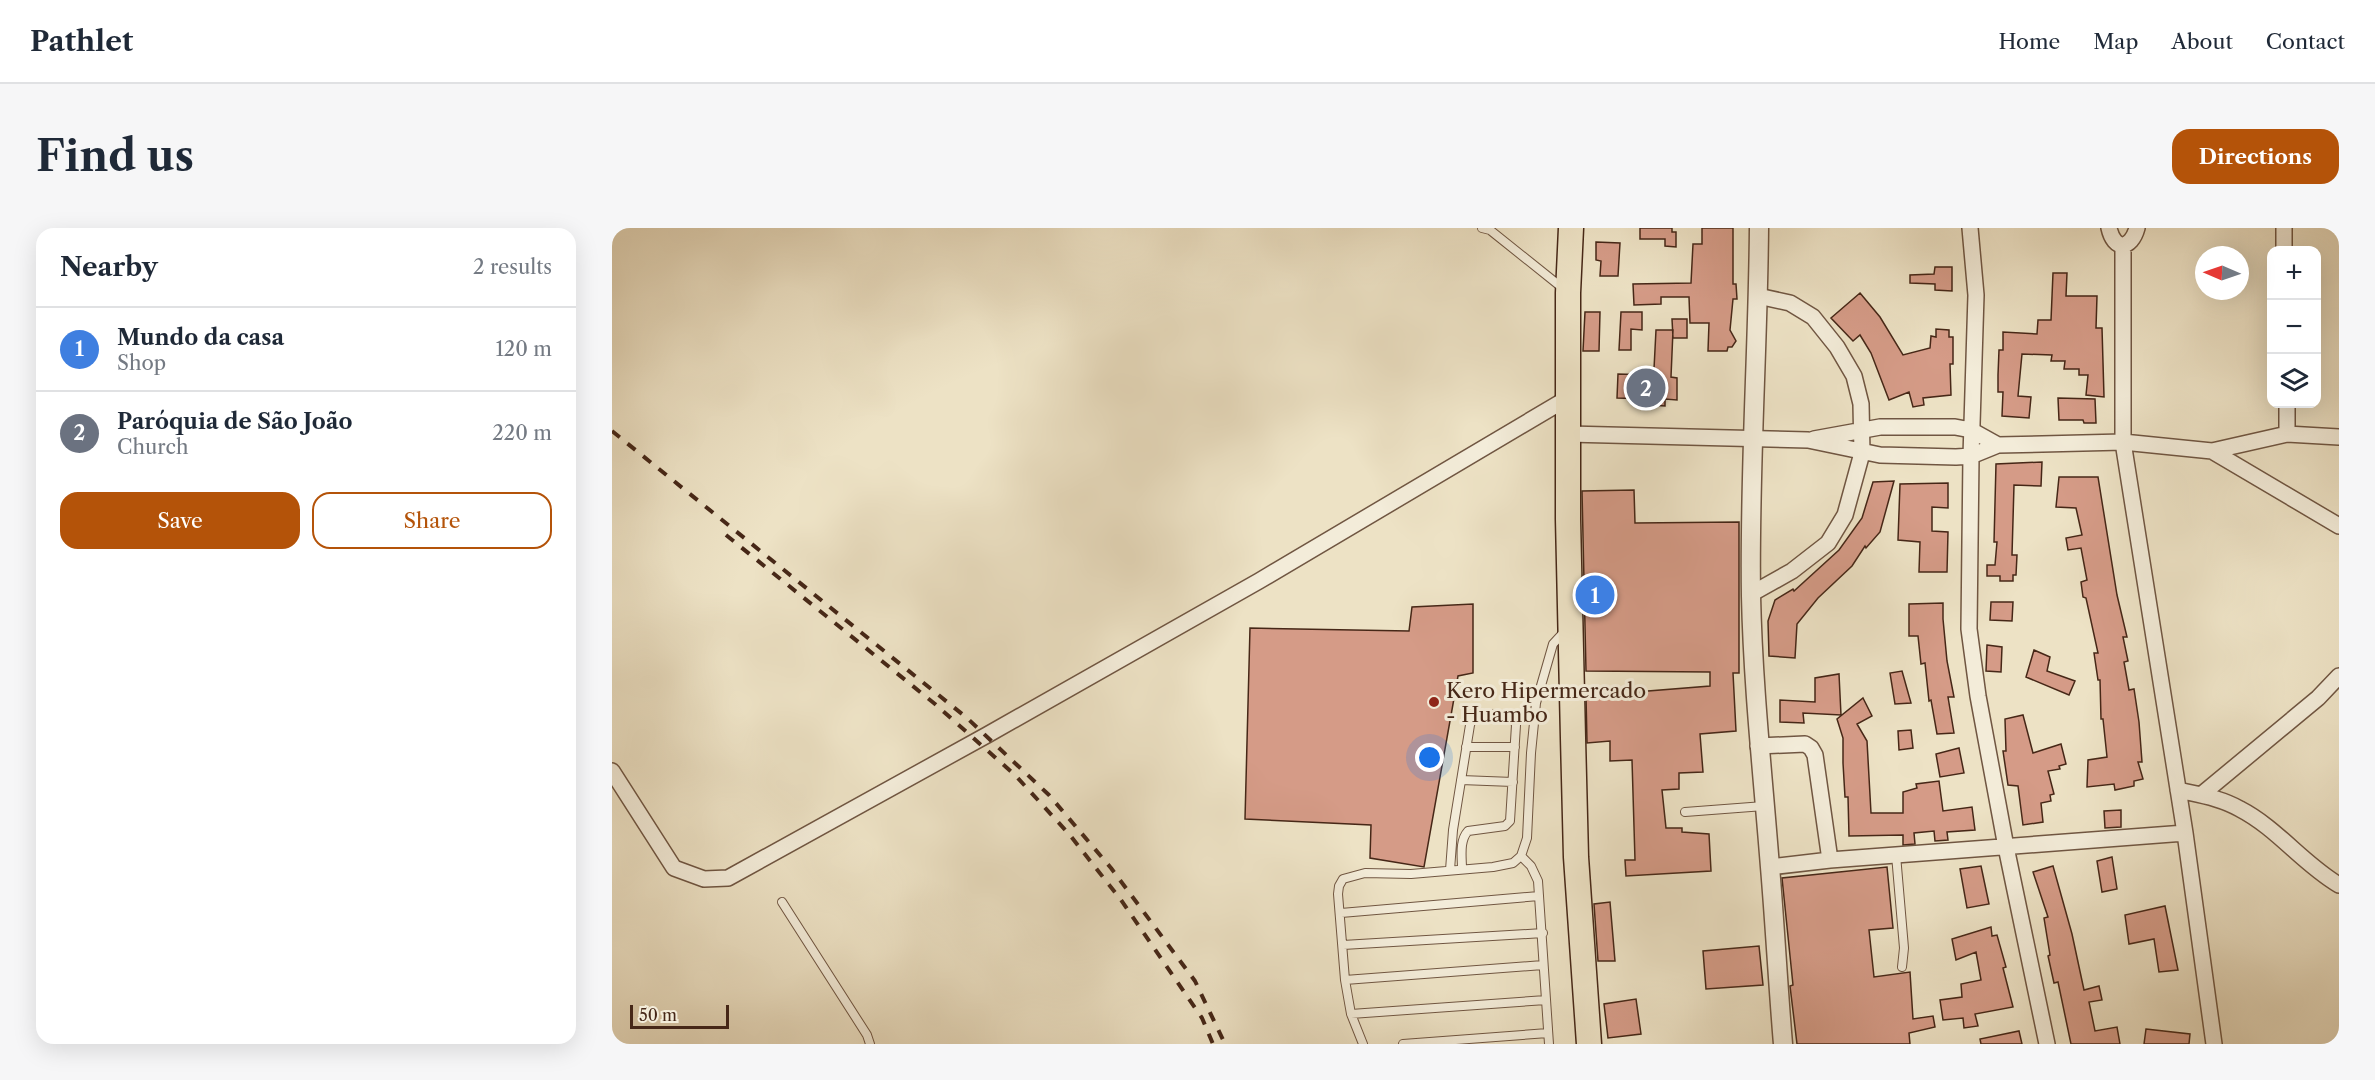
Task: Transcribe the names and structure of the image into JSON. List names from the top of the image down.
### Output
{
  "places": ["Kero Hipermercado - Huambo"],
  "scale_bar": "50 m",
  "north": "left",
  "page": {
    "header": "Pathlet",
    "nav": [
      "Home",
      "Map",
      "About",
      "Contact"
    ],
    "buttons": [
      "Directions",
      ["Save", "Share"]
    ],
    "title": "Find us",
    "heading": ["Nearby", "2 results"],
    "map_buttons": ["+", "−"],
    "list": [
      {
        "mark": "1",
        "name": "Mundo da casa",
        "note": "Shop",
        "value": "120 m"
      },
      {
        "mark": "2",
        "name": "Paróquia de São João",
        "note": "Church",
        "value": "220 m"
      }
    ],
    "pins": ["2", "1"],
    "scale": "50 m"
  }
}
